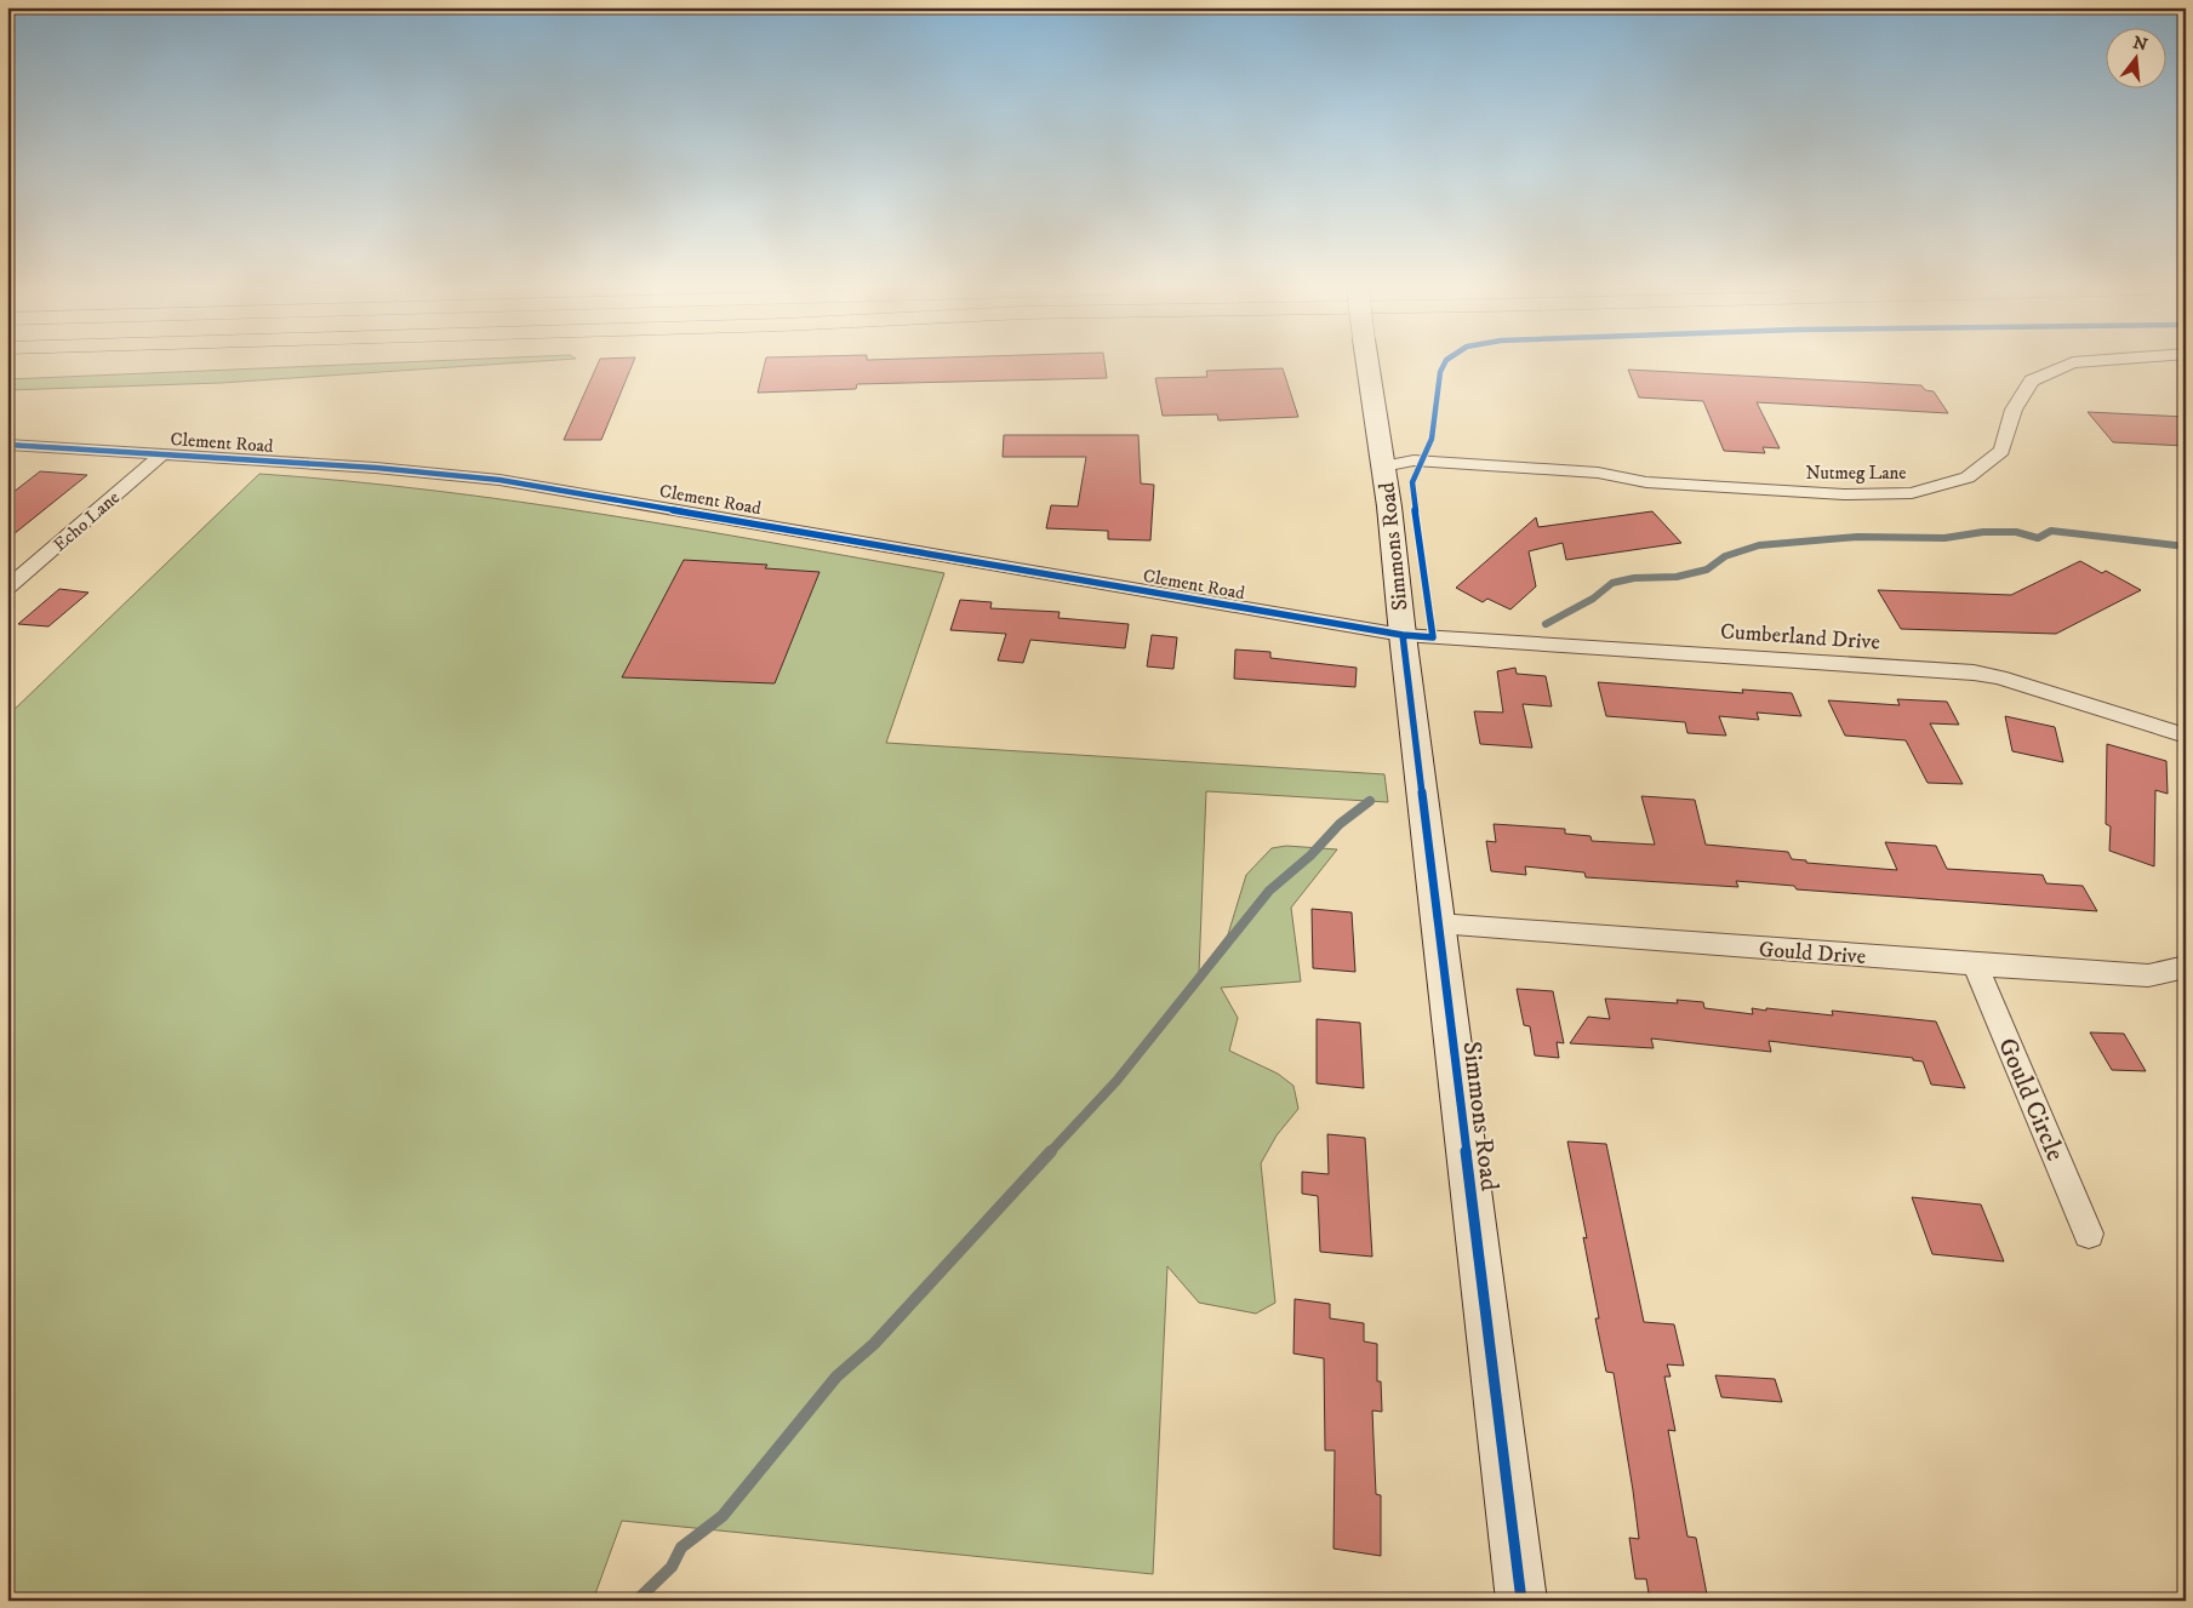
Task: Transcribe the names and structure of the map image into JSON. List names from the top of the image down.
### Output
{
  "streets": {
    "main road": ["Simmons Road"],
    "street": [
      "Clement Road",
      "Nutmeg Lane",
      "Echo Lane",
      "Cumberland Drive",
      "Gould Drive",
      "Gould Circle"
    ]
  },
  "crossings": [
    ["Clement Road", "Echo Lane"],
    ["Clement Road", "Simmons Road"],
    ["Clement Road", "Cumberland Drive"],
    ["Nutmeg Lane", "Simmons Road"],
    ["Simmons Road", "Cumberland Drive"],
    ["Simmons Road", "Gould Drive"],
    ["Gould Drive", "Gould Circle"]
  ],
  "north": "top"
}
